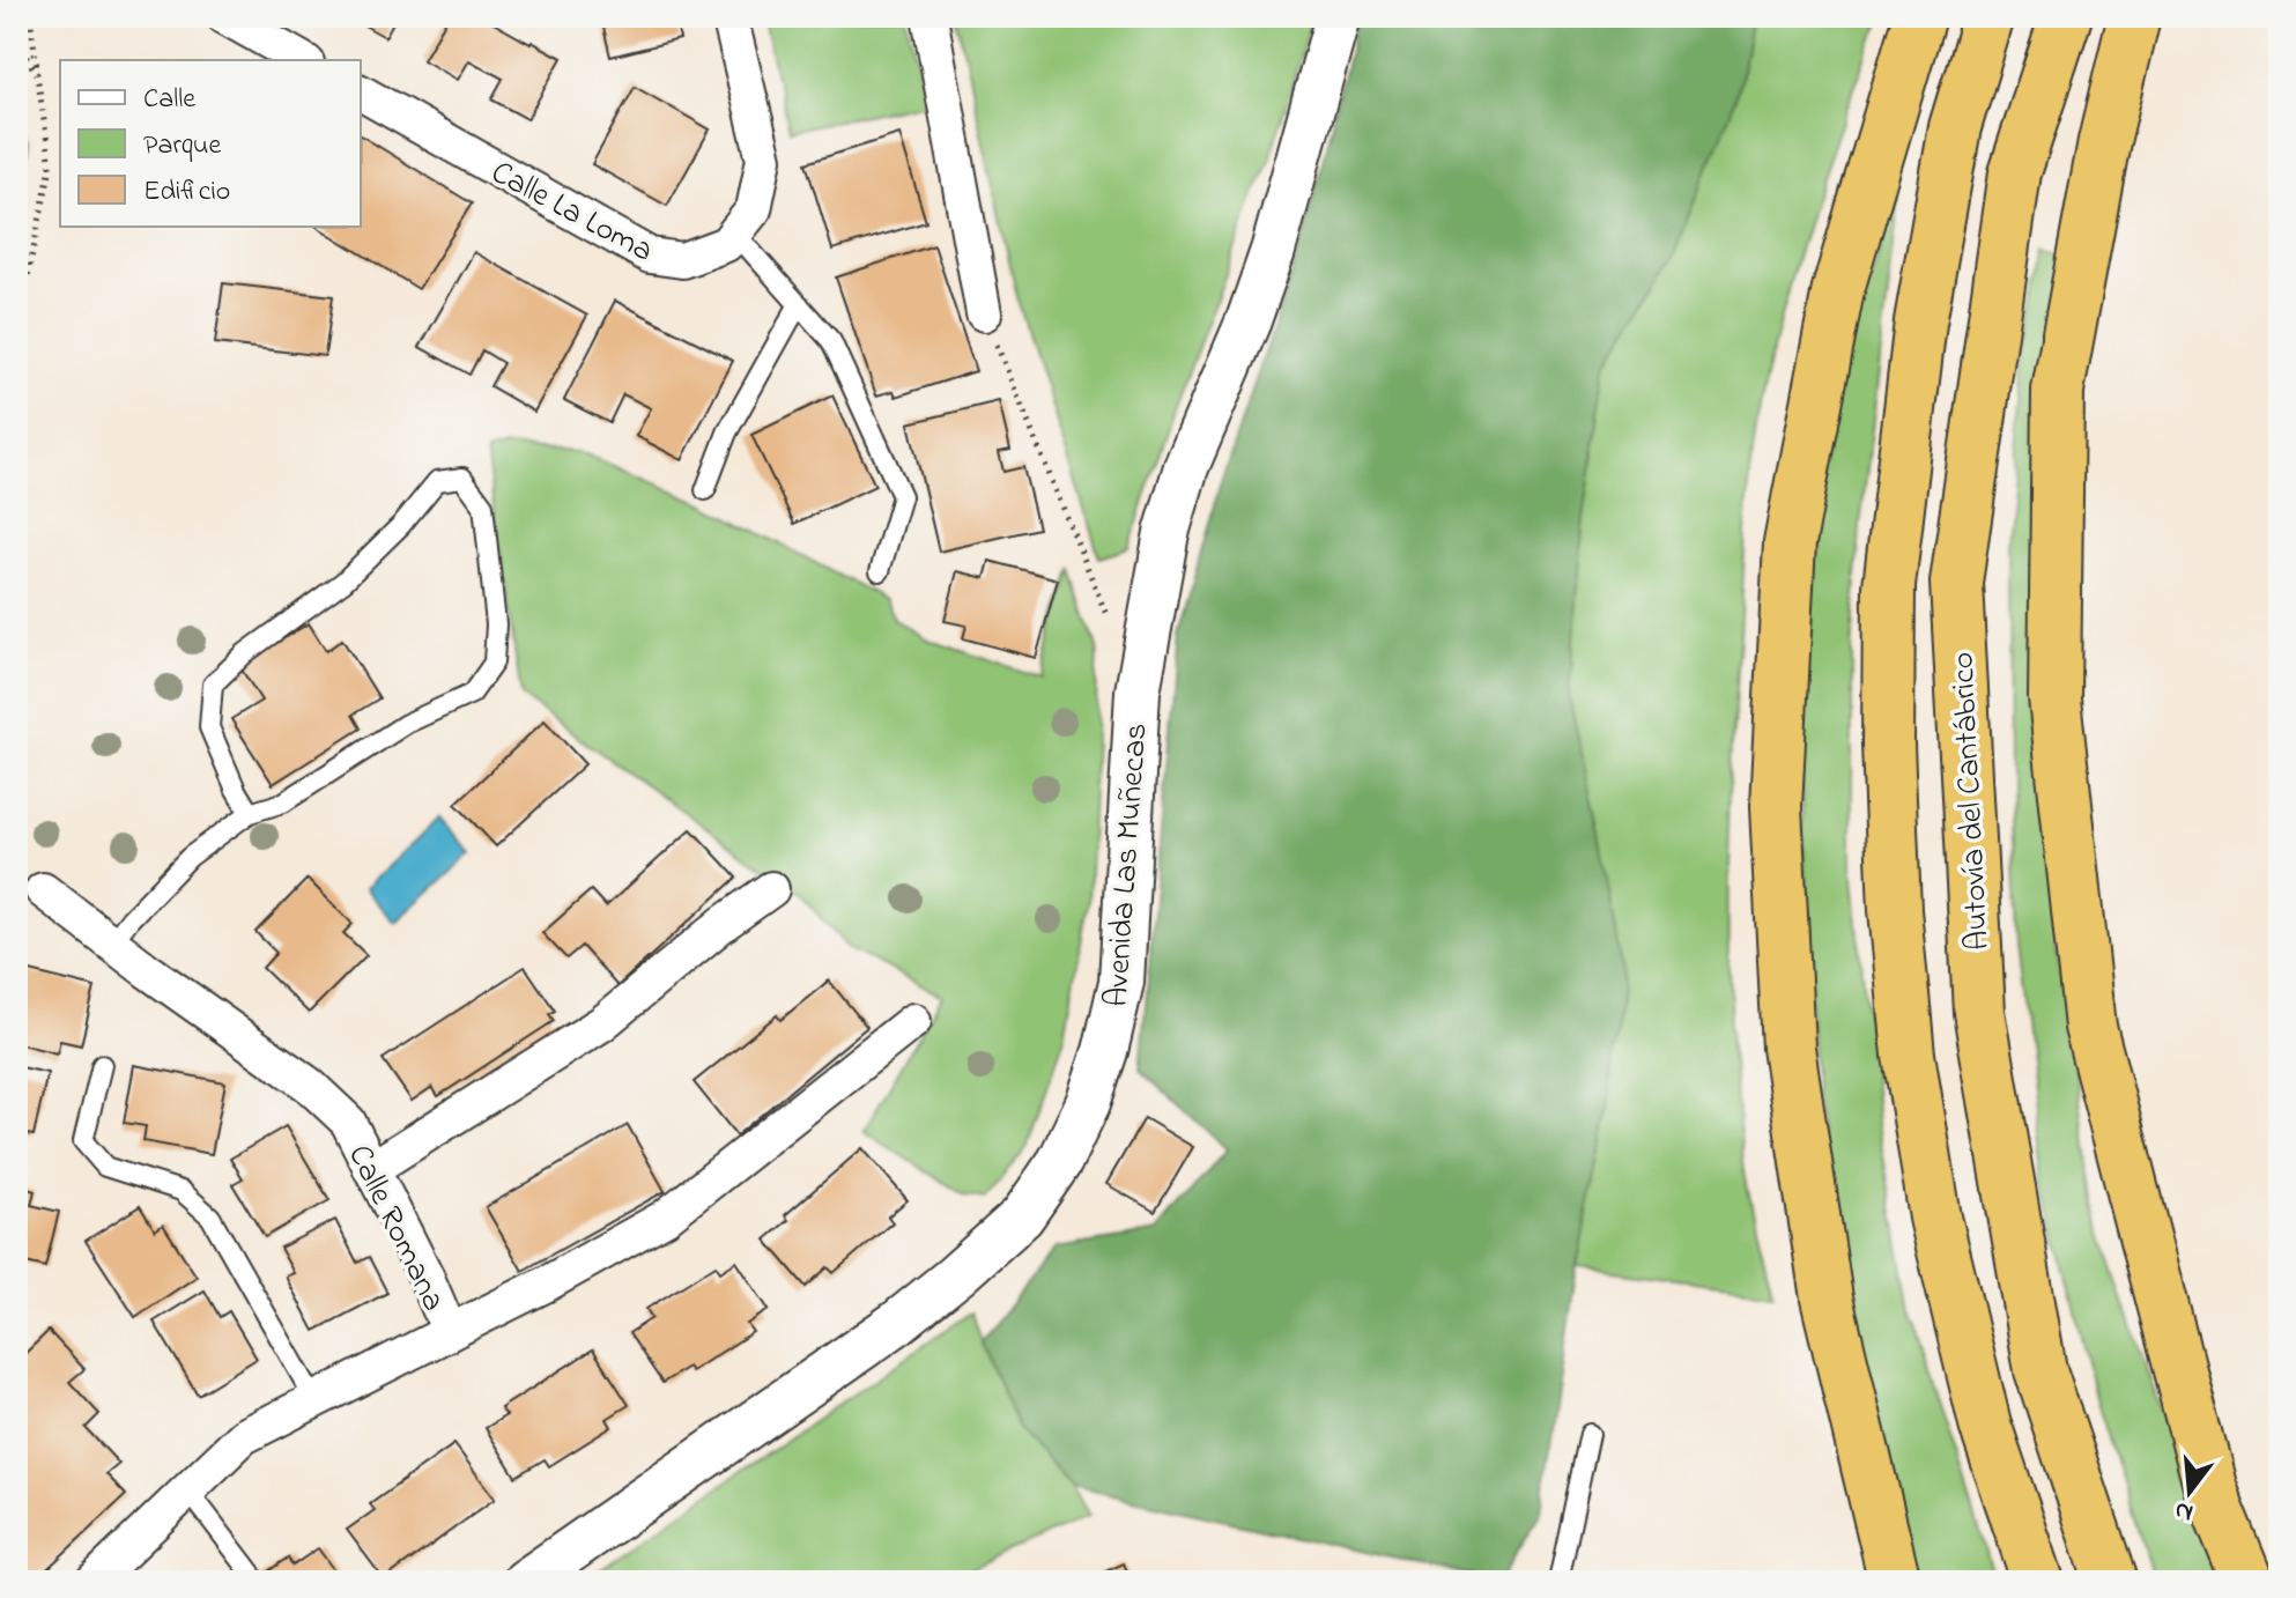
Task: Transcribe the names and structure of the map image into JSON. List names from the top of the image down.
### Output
{
  "streets": {
    "highway": ["Autovía del Cantábrico"],
    "street": ["Calle La Loma", "Avenida Las Muñecas", "Calle Romana"]
  },
  "legend": ["Calle", "Parque", "Edificio"],
  "north": "bottom"
}
